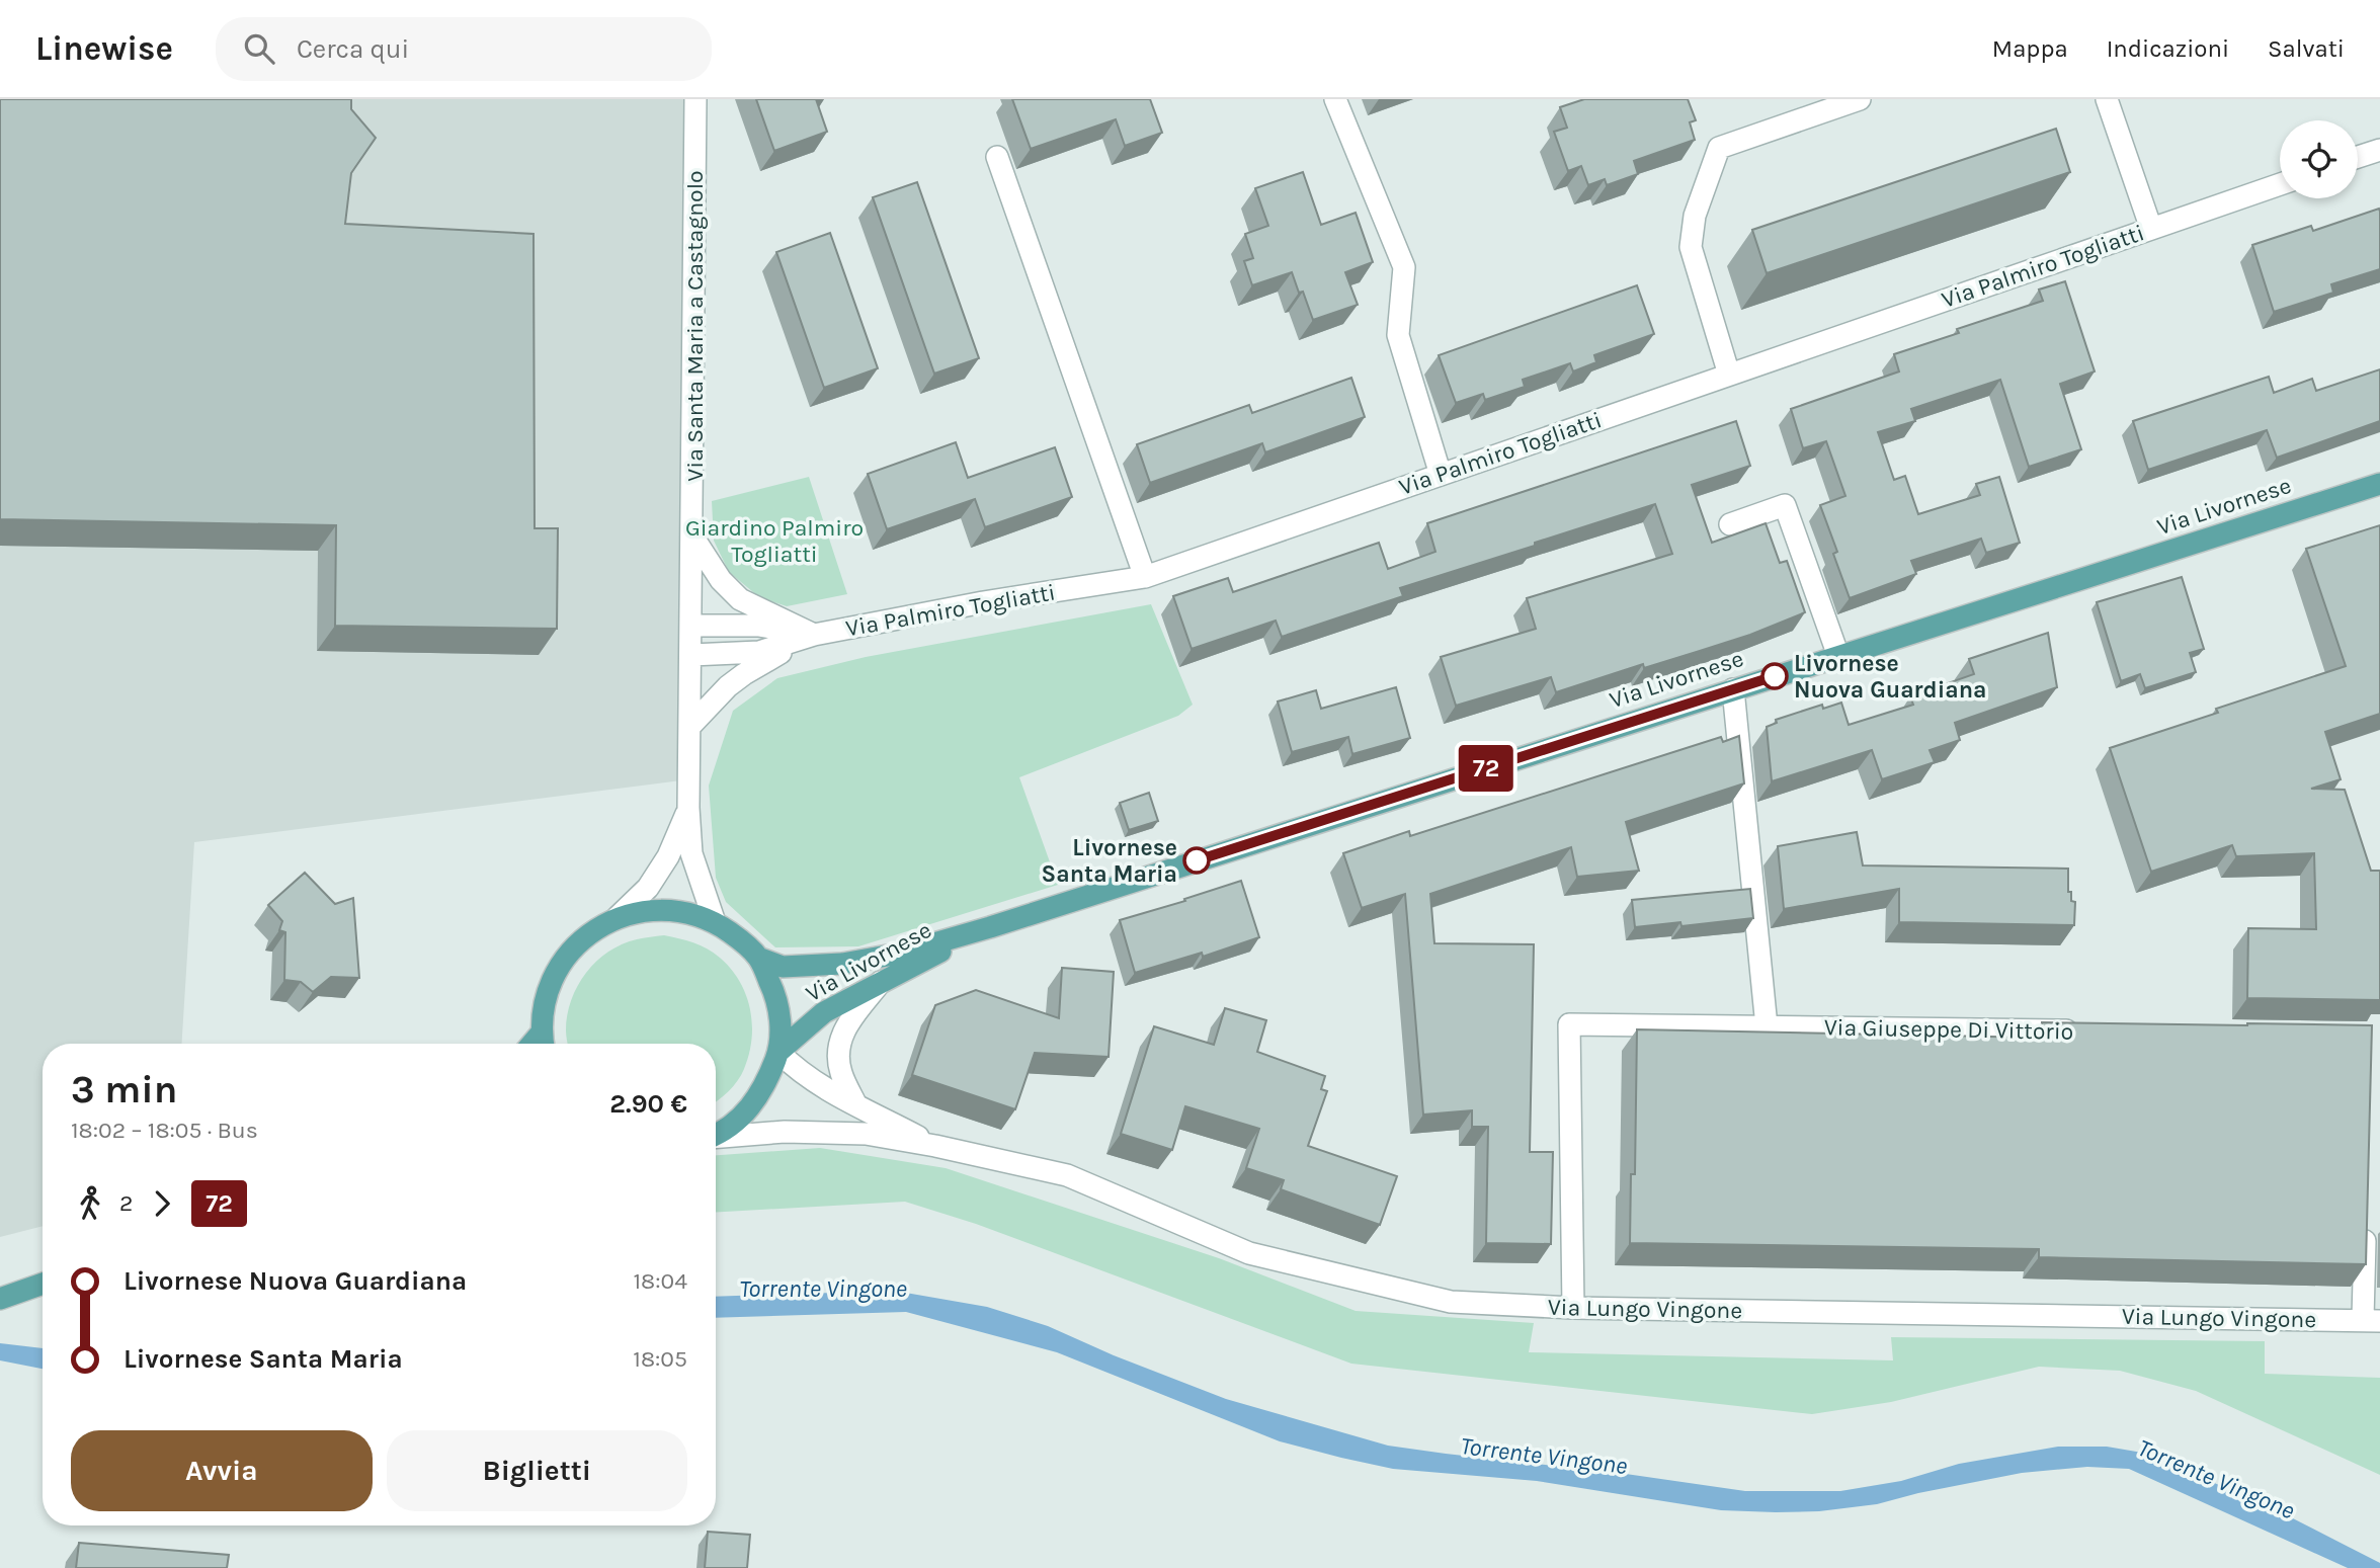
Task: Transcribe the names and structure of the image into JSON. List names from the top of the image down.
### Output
{
  "streets": {
    "main road": ["Via Livornese"],
    "street": [
      "Via Palmiro Togliatti",
      "Via Santa Maria a Castagnolo",
      "Via Giuseppe Di Vittorio",
      "Via Lungo Vingone"
    ]
  },
  "crossings": [
    ["Via Palmiro Togliatti", "Via Santa Maria a Castagnolo"],
    ["Via Santa Maria a Castagnolo", "Via Livornese"],
    ["Via Livornese", "Via Lungo Vingone"],
    ["Via Giuseppe Di Vittorio", "Via Lungo Vingone"]
  ],
  "water": ["Torrente Vingone"],
  "parks": ["Giardino Palmiro Togliatti"],
  "places": ["Livornese Nuova Guardiana", "Livornese Santa Maria"],
  "lines": ["bus line 72"],
  "page": {
    "header": "Linewise",
    "search": "Cerca qui",
    "nav": ["Mappa", "Indicazioni", "Salvati"],
    "on_map": "72",
    "heading": ["3 min", "18:02 – 18:05 · Bus", "2.90 €"],
    "legs": ["2", "72"],
    "list": [
      {
        "name": "Livornese Nuova Guardiana",
        "value": "18:04"
      },
      {
        "name": "Livornese Santa Maria",
        "value": "18:05"
      }
    ],
    "buttons": ["Avvia", "Biglietti"]
  }
}
